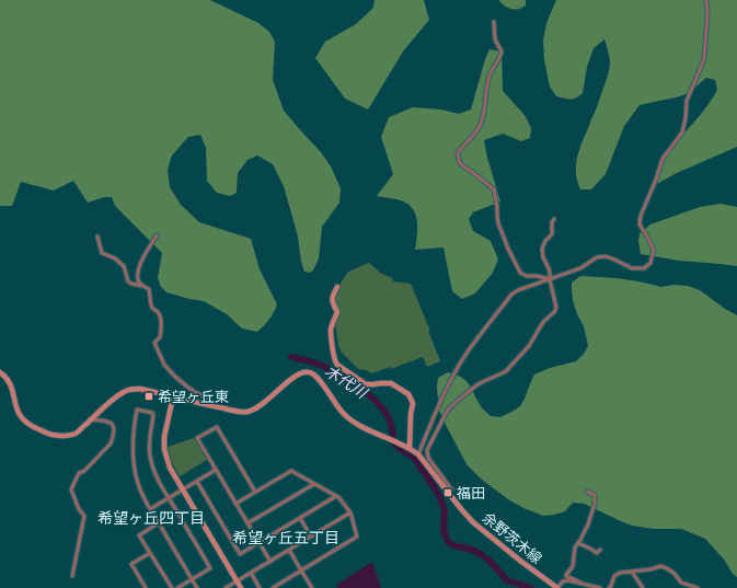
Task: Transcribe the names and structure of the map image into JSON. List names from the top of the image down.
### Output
{
  "streets": {
    "main road": ["余野茨木線"]
  },
  "districts": ["希望ヶ丘四丁目", "希望ヶ丘五丁目"],
  "water": ["木代川"],
  "places": {
    "transit": ["希望ヶ丘東", "福田"]
  }
}
